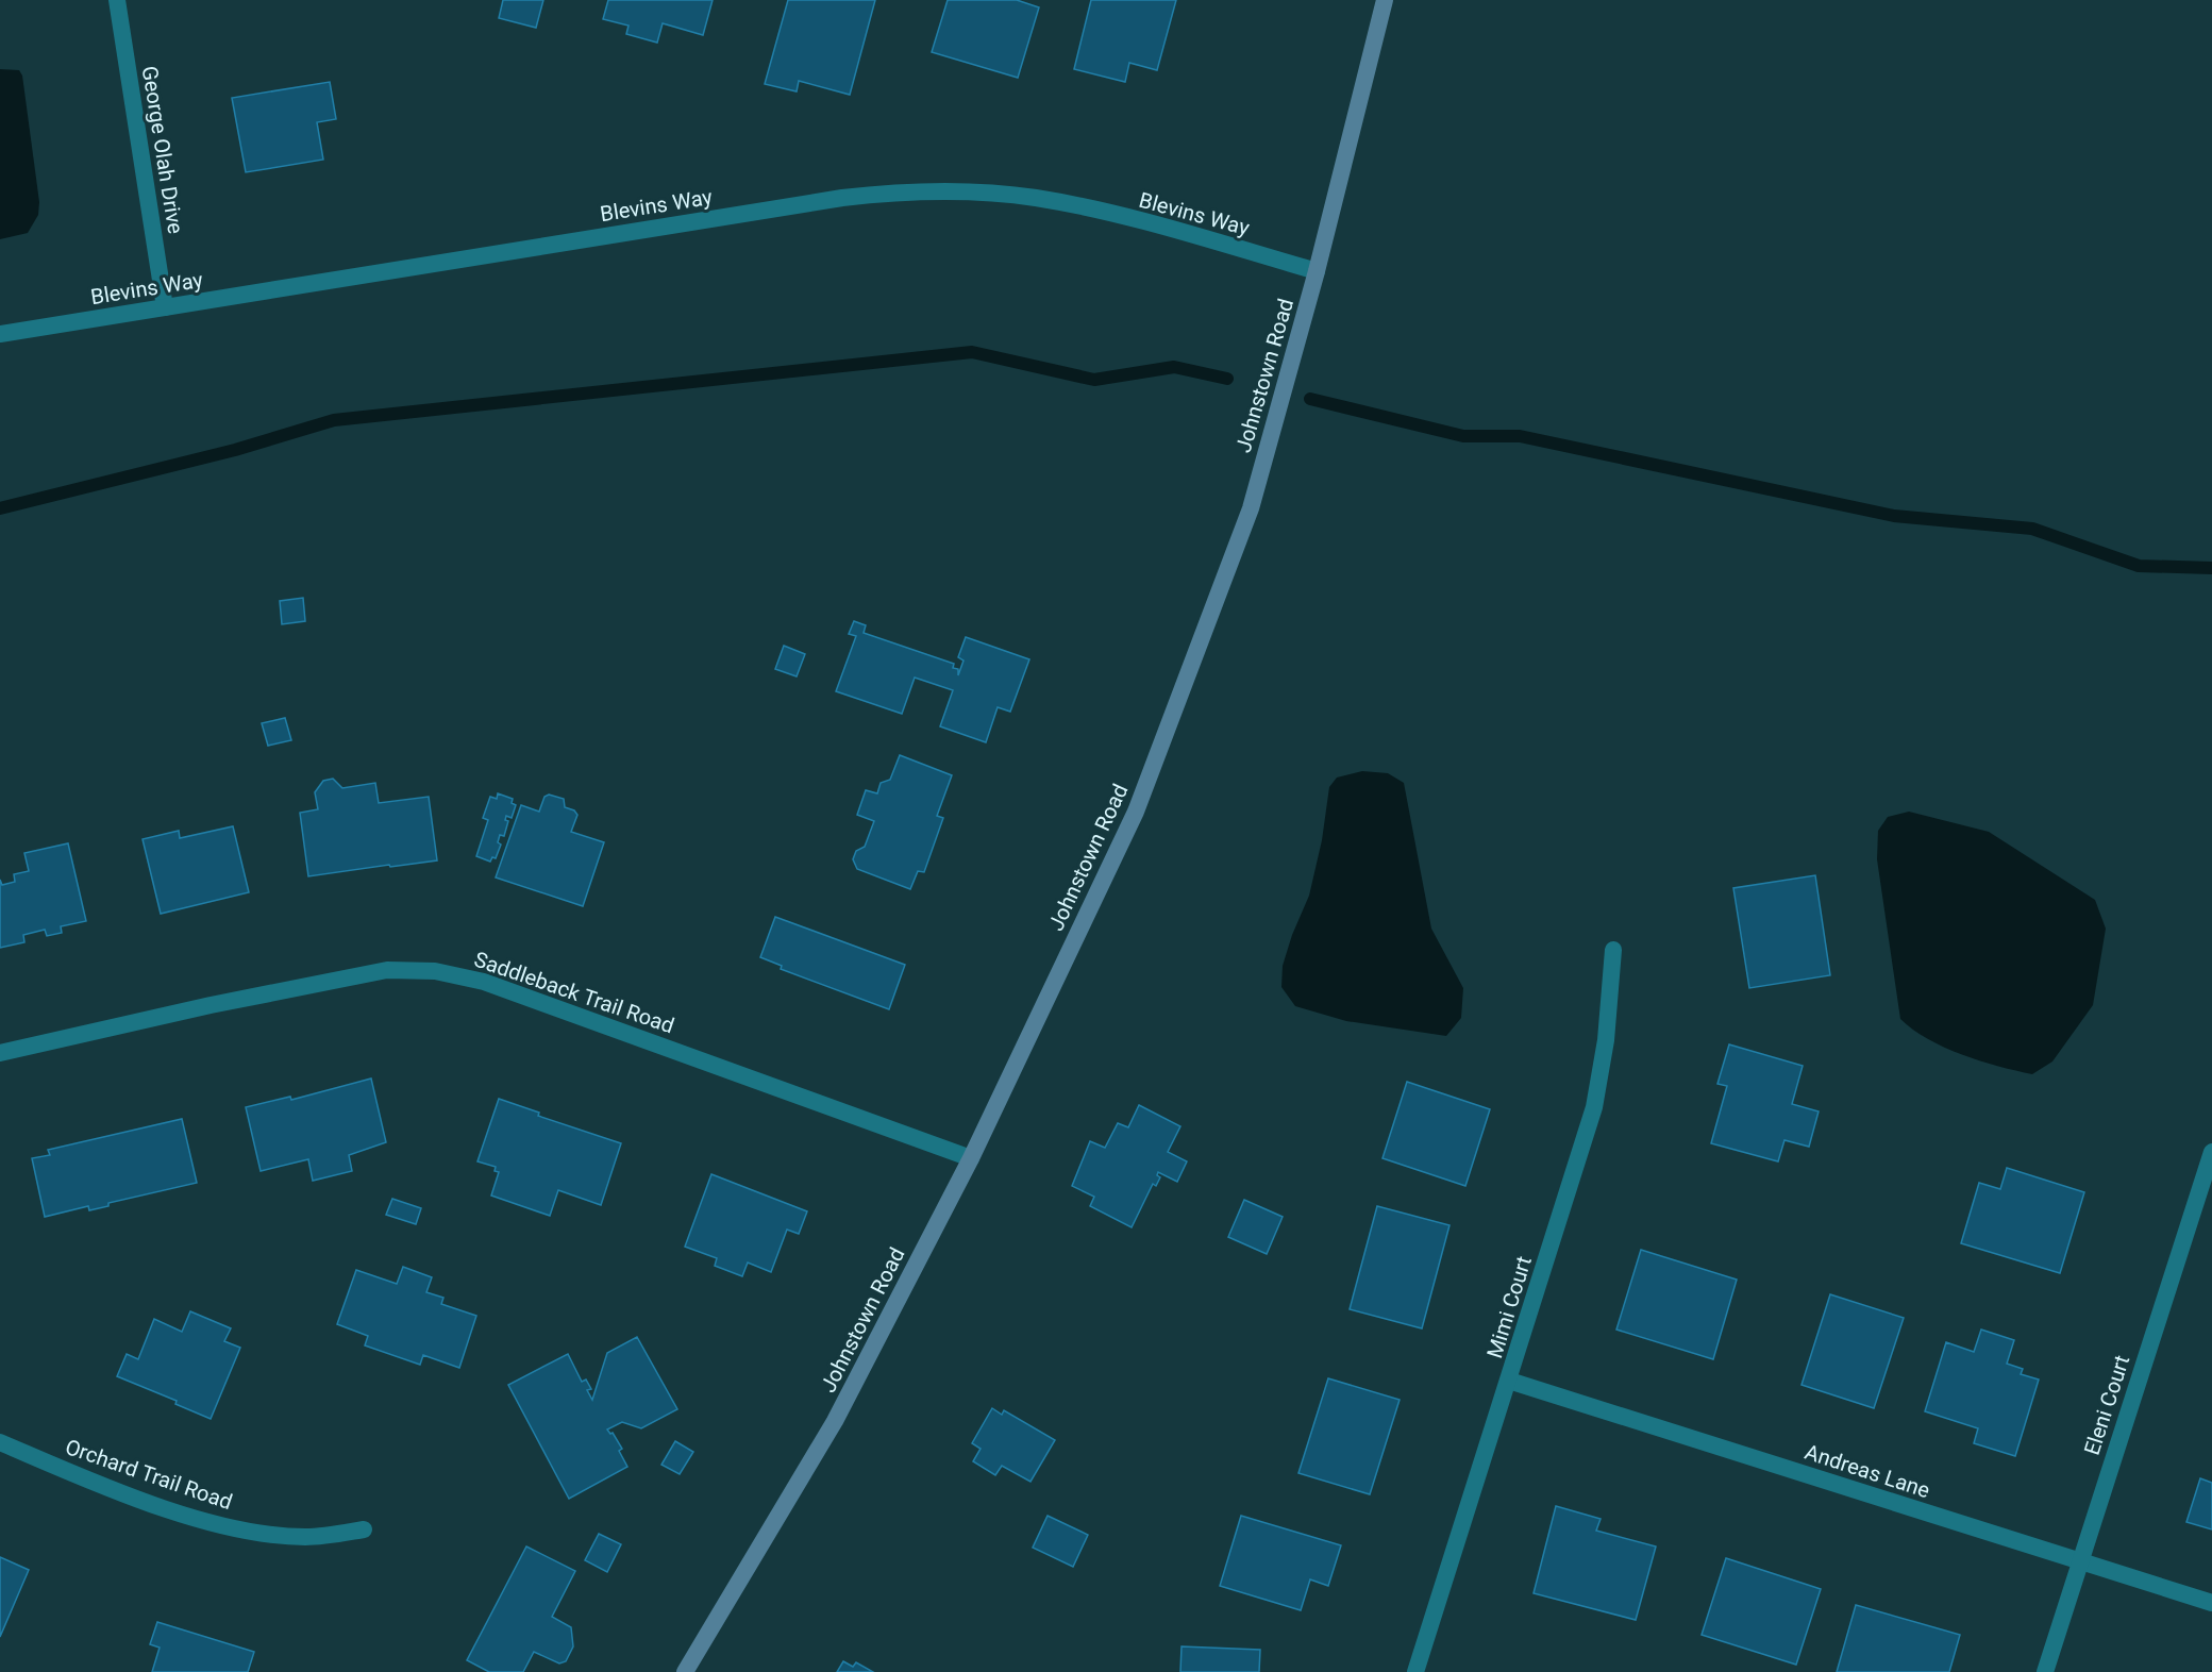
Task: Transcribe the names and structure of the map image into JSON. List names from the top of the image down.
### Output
{
  "streets": {
    "main road": ["Johnstown Road"],
    "street": [
      "George Olah Drive",
      "Blevins Way",
      "Saddleback Trail Road",
      "Mimi Court",
      "Eleni Court",
      "Andreas Lane",
      "Orchard Trail Road"
    ]
  },
  "crossings": [
    ["George Olah Drive", "Blevins Way"],
    ["Blevins Way", "Johnstown Road"],
    ["Johnstown Road", "Saddleback Trail Road"],
    ["Mimi Court", "Andreas Lane"],
    ["Eleni Court", "Andreas Lane"]
  ]
}
